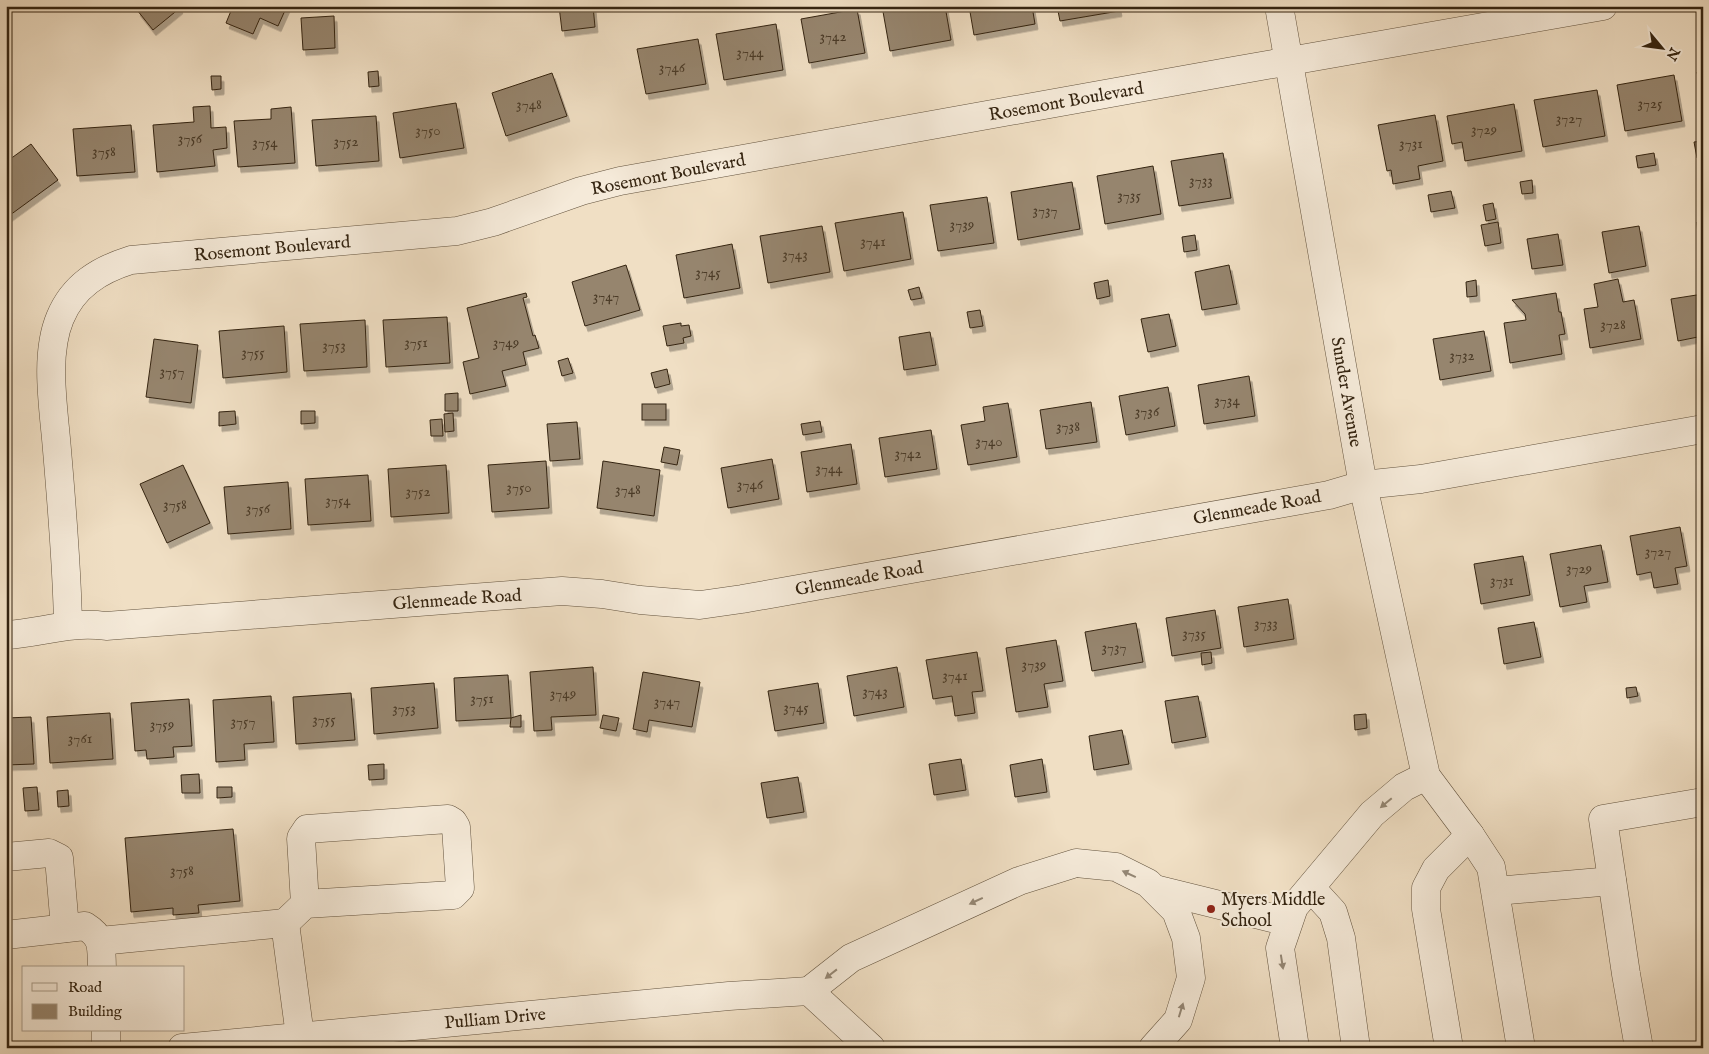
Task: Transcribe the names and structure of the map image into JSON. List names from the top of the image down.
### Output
{
  "streets": {
    "street": [
      "Rosemont Boulevard",
      "Sunder Avenue",
      "Glenmeade Road",
      "Pulliam Drive"
    ]
  },
  "crossings": [
    ["Rosemont Boulevard", "Sunder Avenue"],
    ["Rosemont Boulevard", "Glenmeade Road"],
    ["Sunder Avenue", "Glenmeade Road"]
  ],
  "places": ["Myers Middle School"],
  "house_numbers": [
    "3742",
    "3744",
    "3746",
    "3725",
    "3748",
    "3727",
    "3729",
    "3750",
    "3756",
    "3752",
    "3754",
    "3731",
    "3758",
    "3733",
    "3735",
    "3737",
    "3739",
    "3741",
    "3743",
    "3745",
    "3747",
    "3728",
    "3751",
    "3749",
    "3753",
    "3755",
    "3732",
    "3757",
    "3734",
    "3736",
    "3738",
    "3740",
    "3742",
    "3744",
    "3746",
    "3750",
    "3748",
    "3752",
    "3754",
    "3758",
    "3756",
    "3727",
    "3729",
    "3731",
    "3733",
    "3735",
    "3737",
    "3739",
    "3741",
    "3743",
    "3749",
    "3751",
    "3747",
    "3745",
    "3753",
    "3755",
    "3757",
    "3759",
    "3761",
    "3758"
  ],
  "legend": ["Road", "Building"],
  "north": "bottom right"
}
